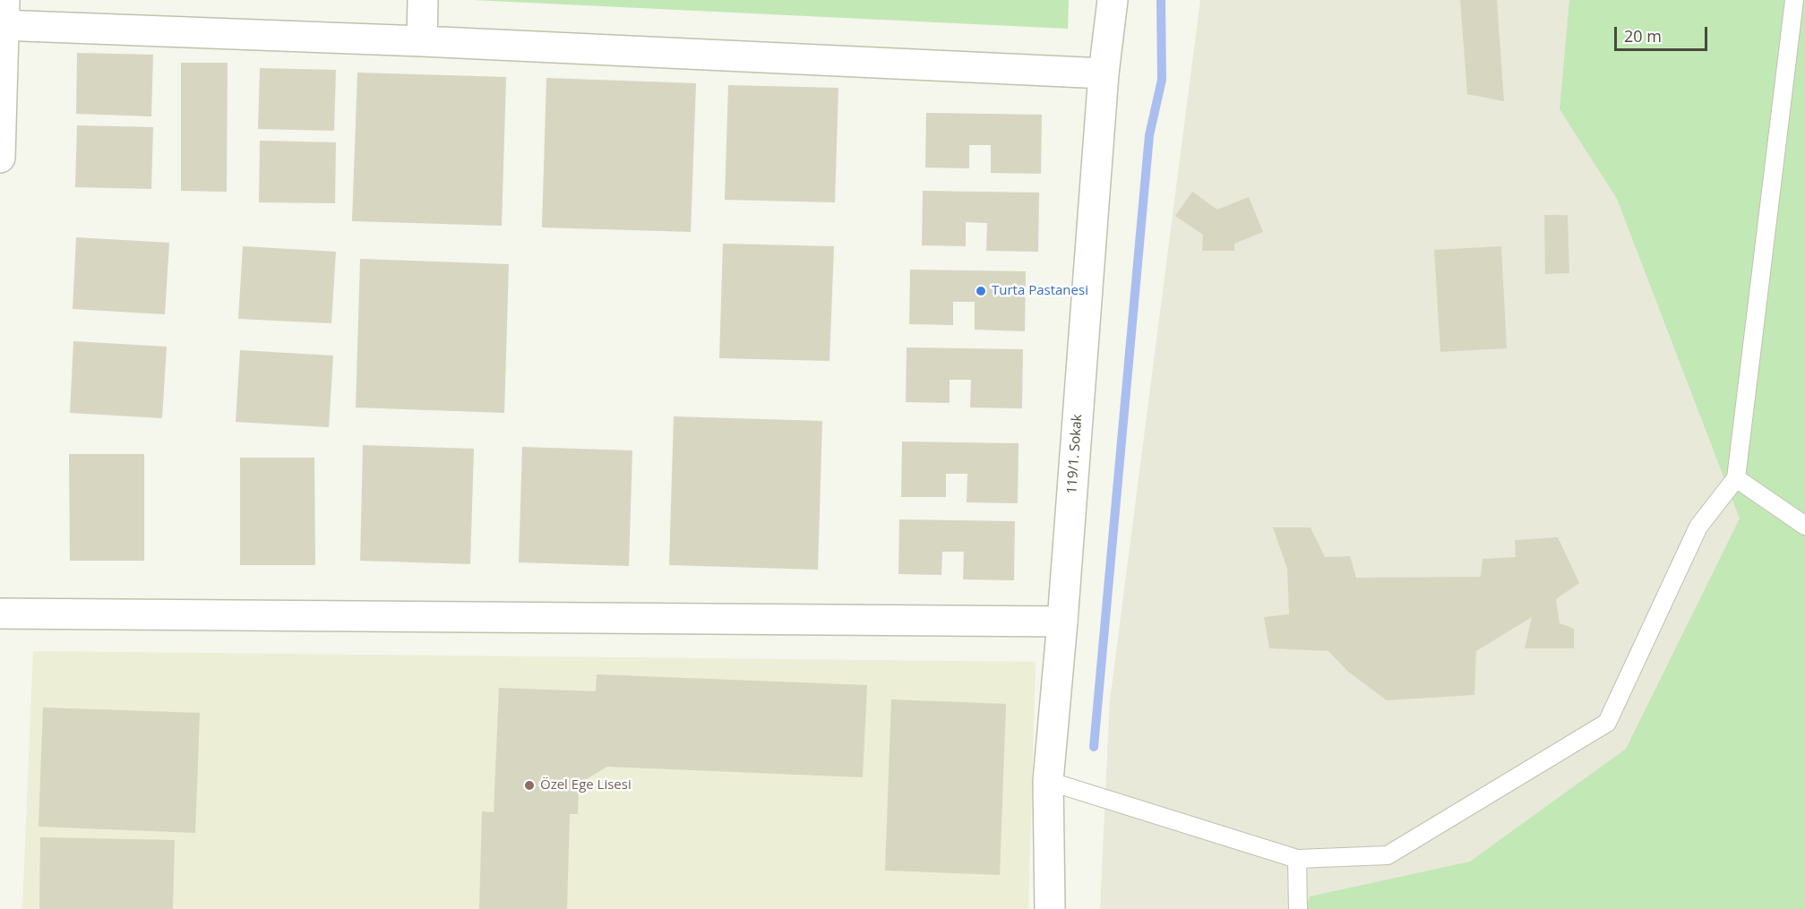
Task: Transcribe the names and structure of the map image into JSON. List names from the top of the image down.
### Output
{
  "streets": {
    "street": ["119/1. Sokak"]
  },
  "places": ["Turta Pastanesi", "Özel Ege Lisesi"],
  "scale_bar": "20 m"
}
